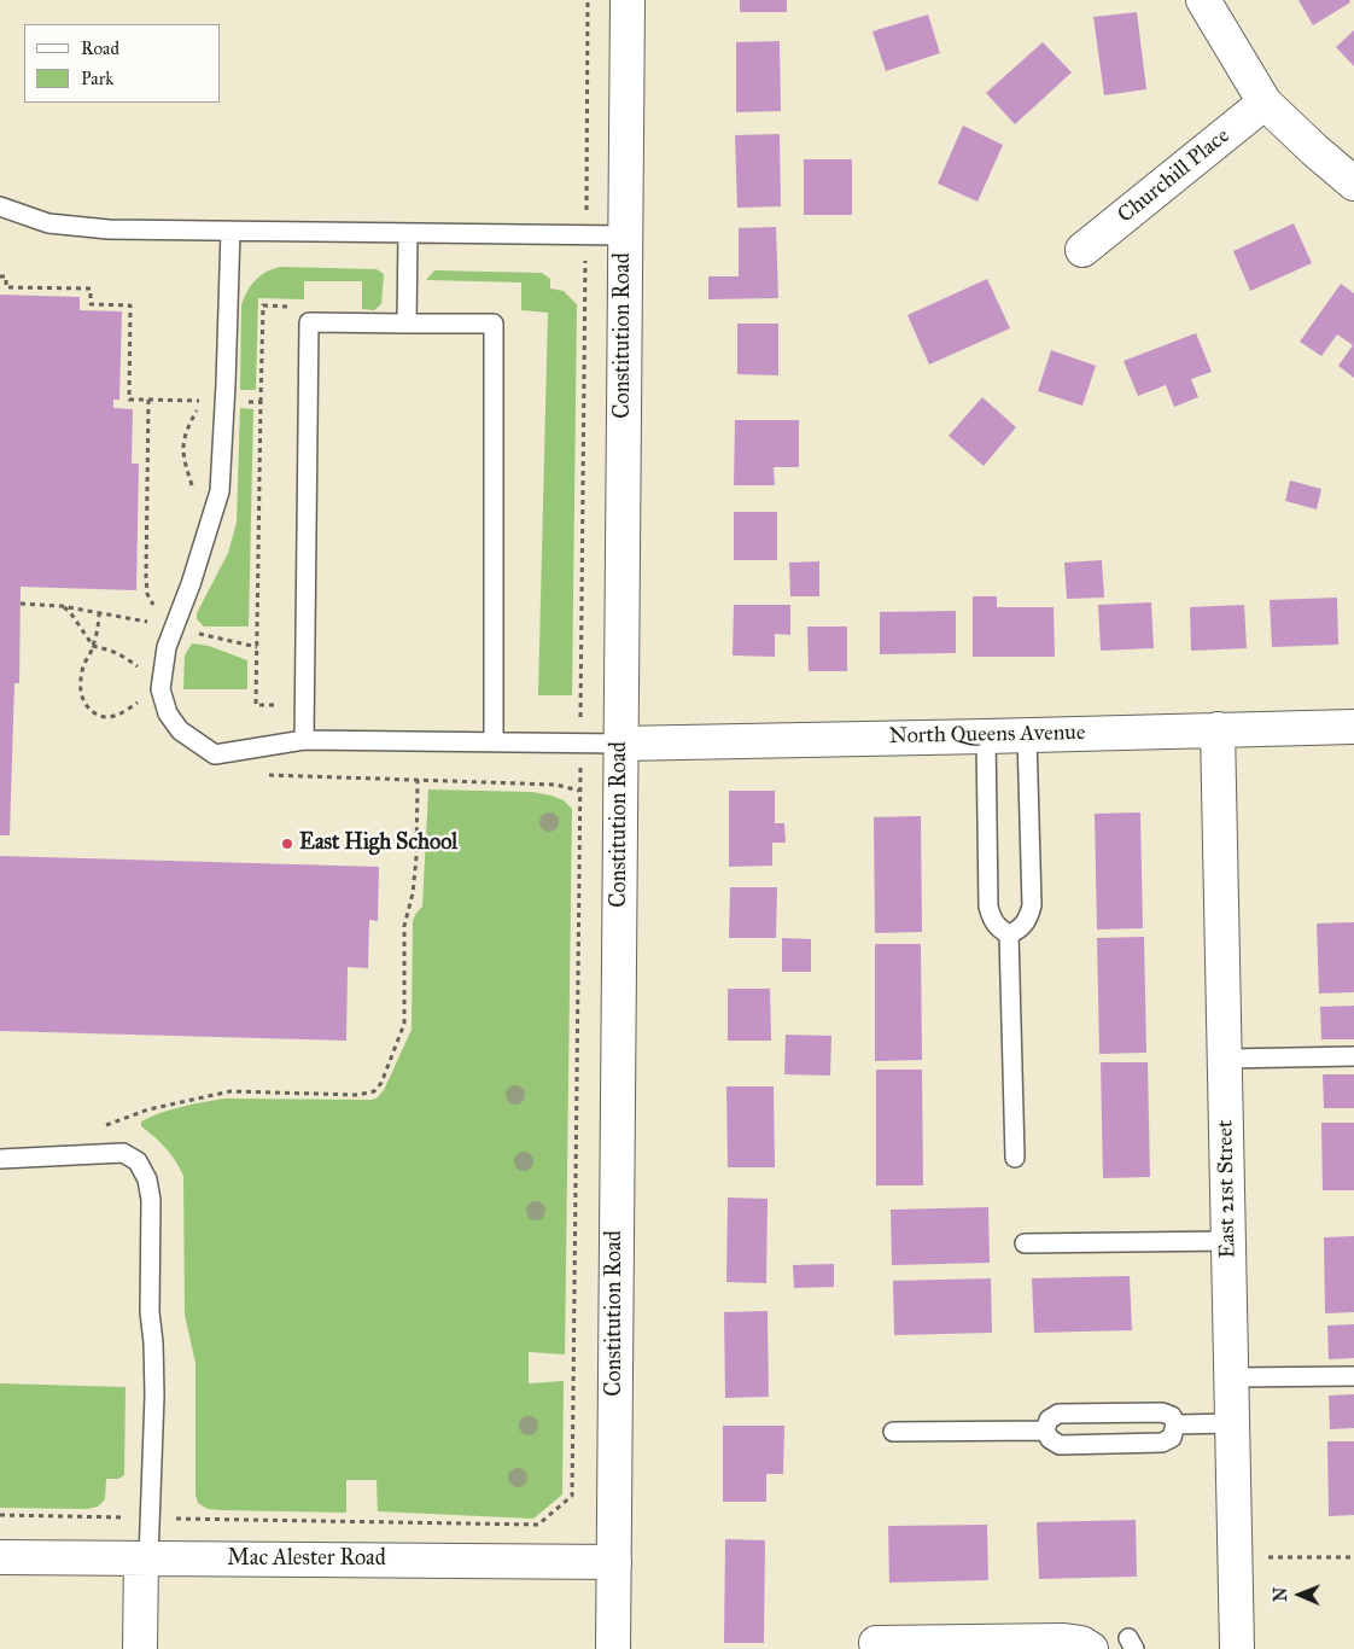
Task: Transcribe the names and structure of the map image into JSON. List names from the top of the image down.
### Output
{
  "streets": {
    "street": [
      "Churchill Place",
      "Constitution Road",
      "North Queens Avenue",
      "East 21st Street",
      "Mac Alester Road"
    ]
  },
  "crossings": [
    ["Constitution Road", "North Queens Avenue"],
    ["Constitution Road", "Mac Alester Road"],
    ["North Queens Avenue", "East 21st Street"]
  ],
  "places": ["East High School"],
  "legend": ["Road", "Park"],
  "north": "left"
}
